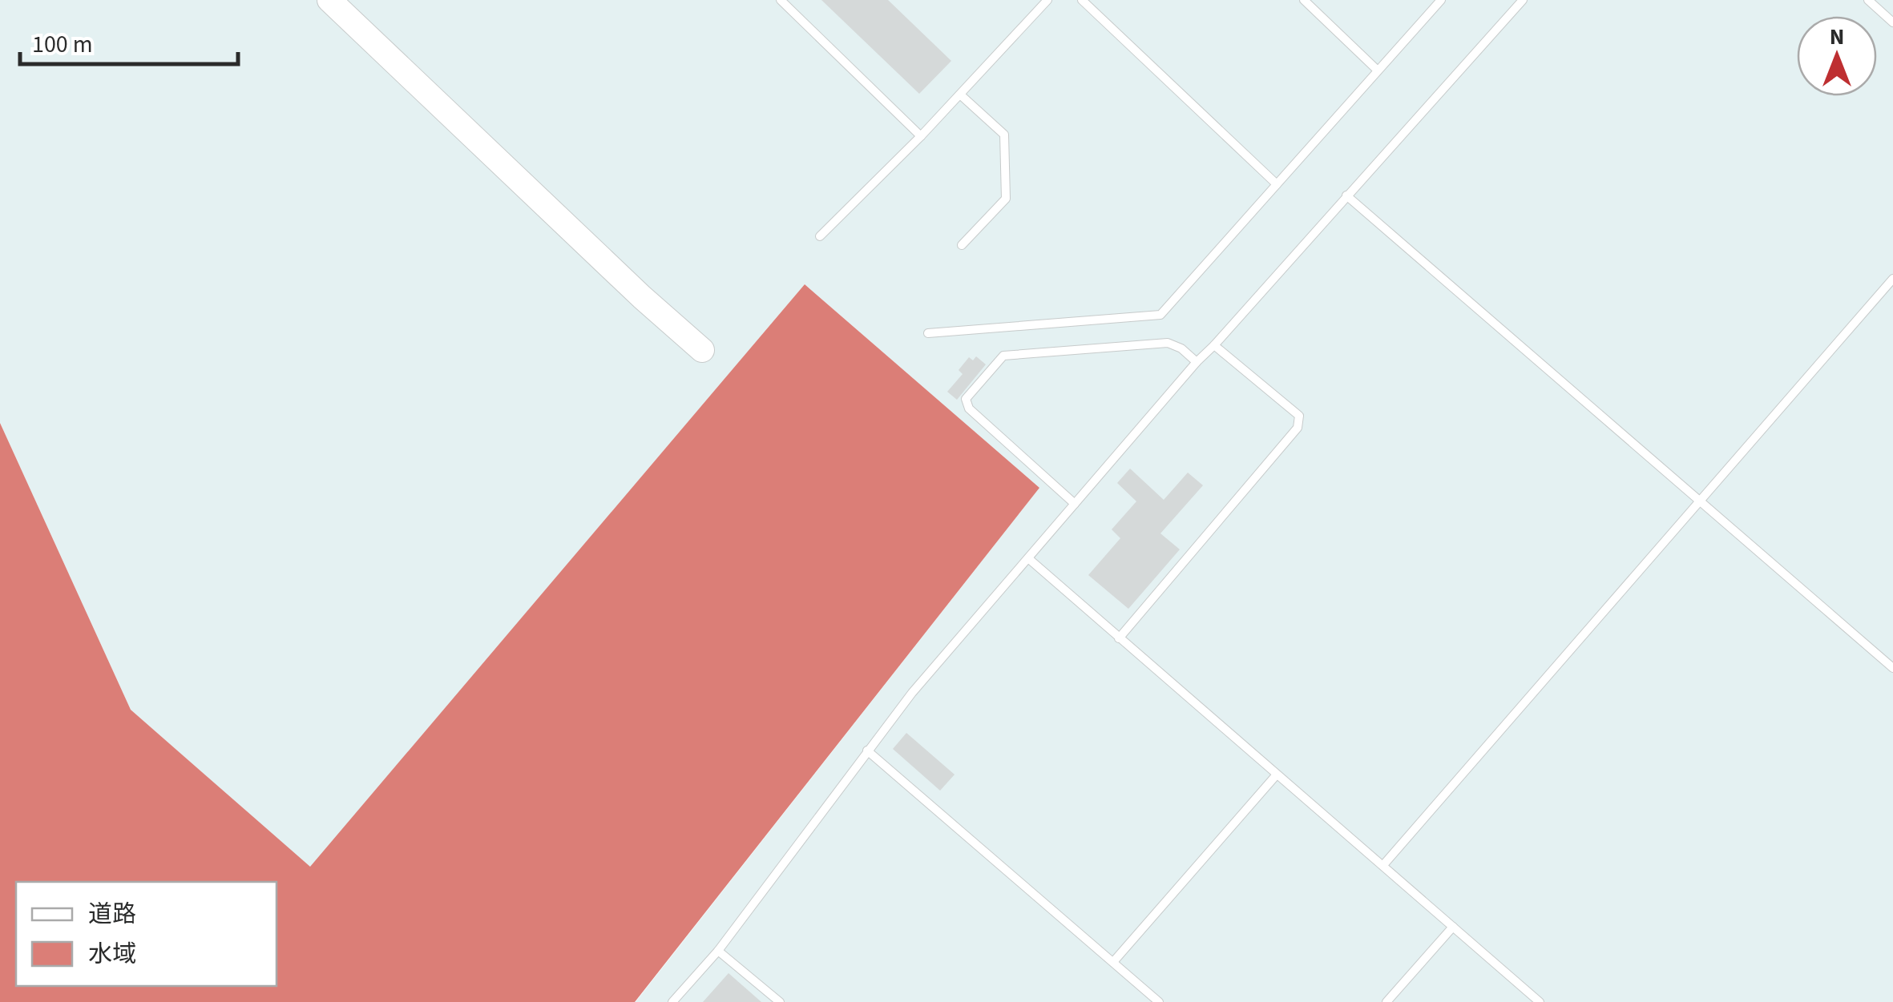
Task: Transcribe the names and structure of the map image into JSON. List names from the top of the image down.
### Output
{
  "legend": ["道路", "水域"],
  "scale_bar": "100 m",
  "north": "top"
}
